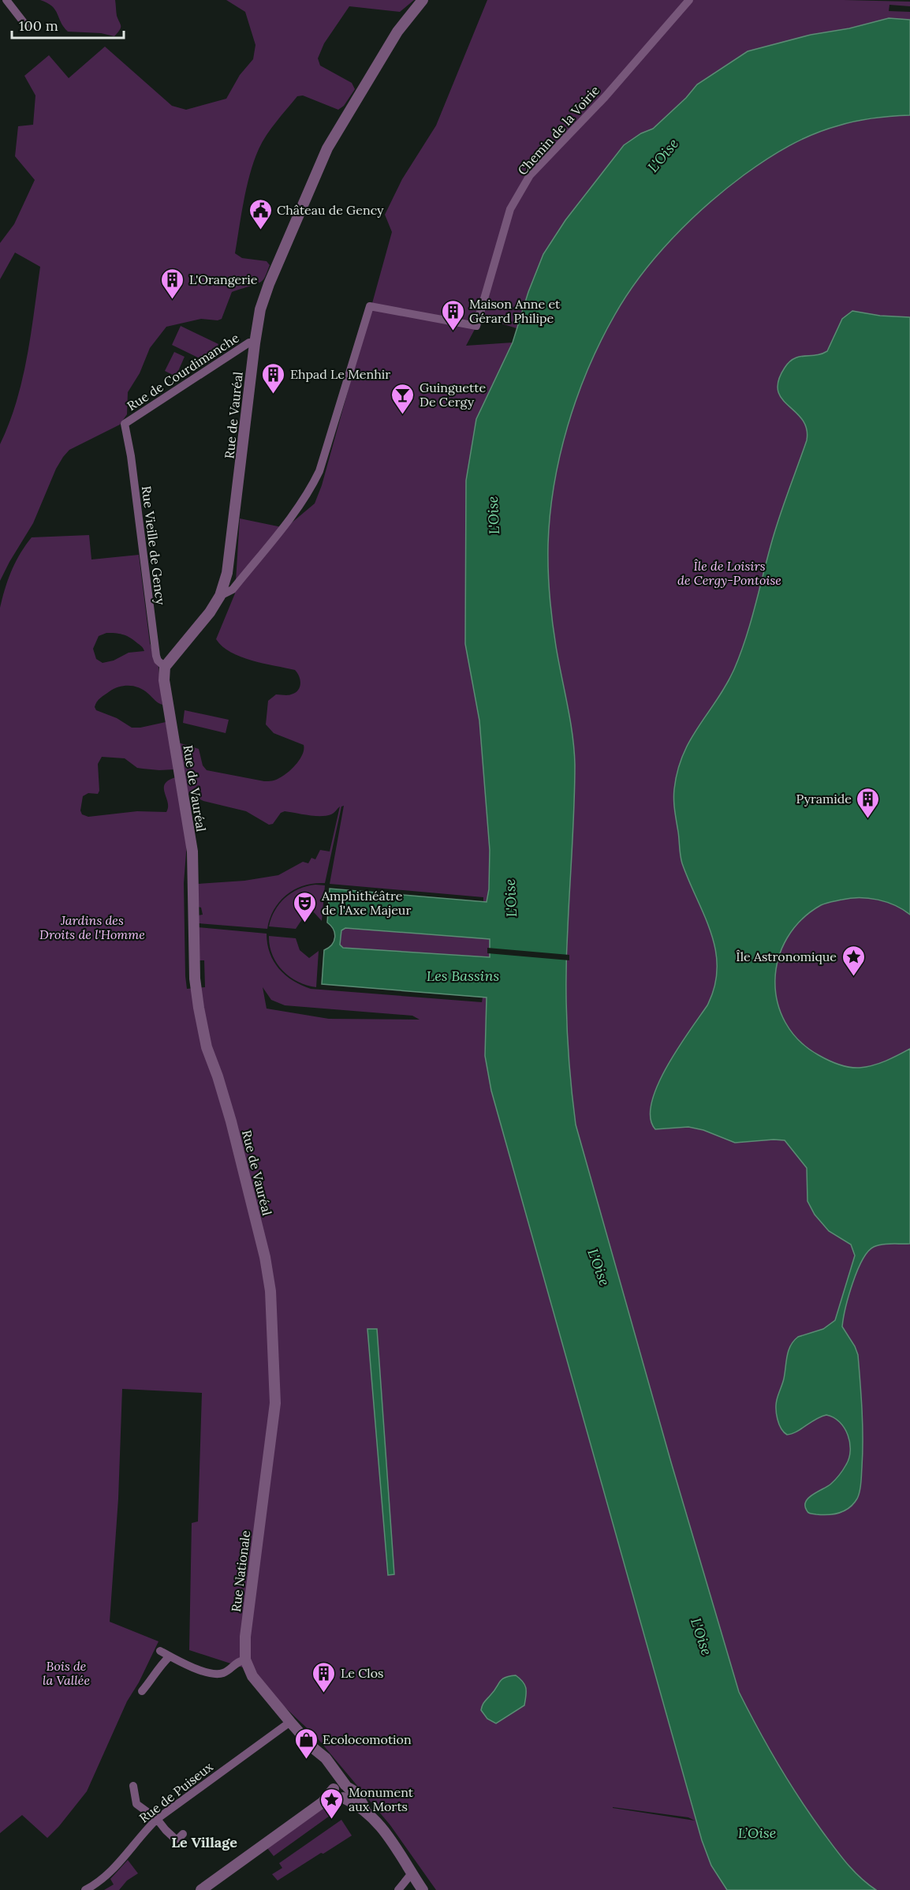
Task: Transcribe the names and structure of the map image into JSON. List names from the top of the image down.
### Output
{
  "streets": {
    "street": [
      "Chemin de la Voirie",
      "Rue de Courdimanche",
      "Rue de Vauréal",
      "Rue Vieille de Gency",
      "Rue Nationale",
      "Rue de Puiseux"
    ]
  },
  "crossings": [
    ["Chemin de la Voirie", "Rue de Vauréal"],
    ["Rue de Courdimanche", "Rue de Vauréal"],
    ["Rue de Courdimanche", "Rue Vieille de Gency"],
    ["Rue de Vauréal", "Rue Vieille de Gency"],
    ["Rue de Vauréal", "Rue Nationale"],
    ["Rue Nationale", "Rue de Puiseux"]
  ],
  "districts": ["Le Village"],
  "water": ["L'Oise", "Les Bassins", "L’Oise"],
  "parks": ["Île de Loisirs de Cergy-Pontoise", "Jardins des Droits de l'Homme", "Bois de la Vallée"],
  "places": {
    "public building": ["Château de Gency"],
    "building": [
      "L'Orangerie",
      "Maison Anne et Gérard Philipe",
      "Ehpad Le Menhir",
      "Pyramide",
      "Le Clos"
    ],
    "bar": ["Guinguette De Cergy"],
    "theatre": ["Amphithéâtre de l'Axe Majeur"],
    "place": ["Île Astronomique", "Monument aux Morts"],
    "shop": ["Ecolocomotion"]
  },
  "scale_bar": "100 m"
}
